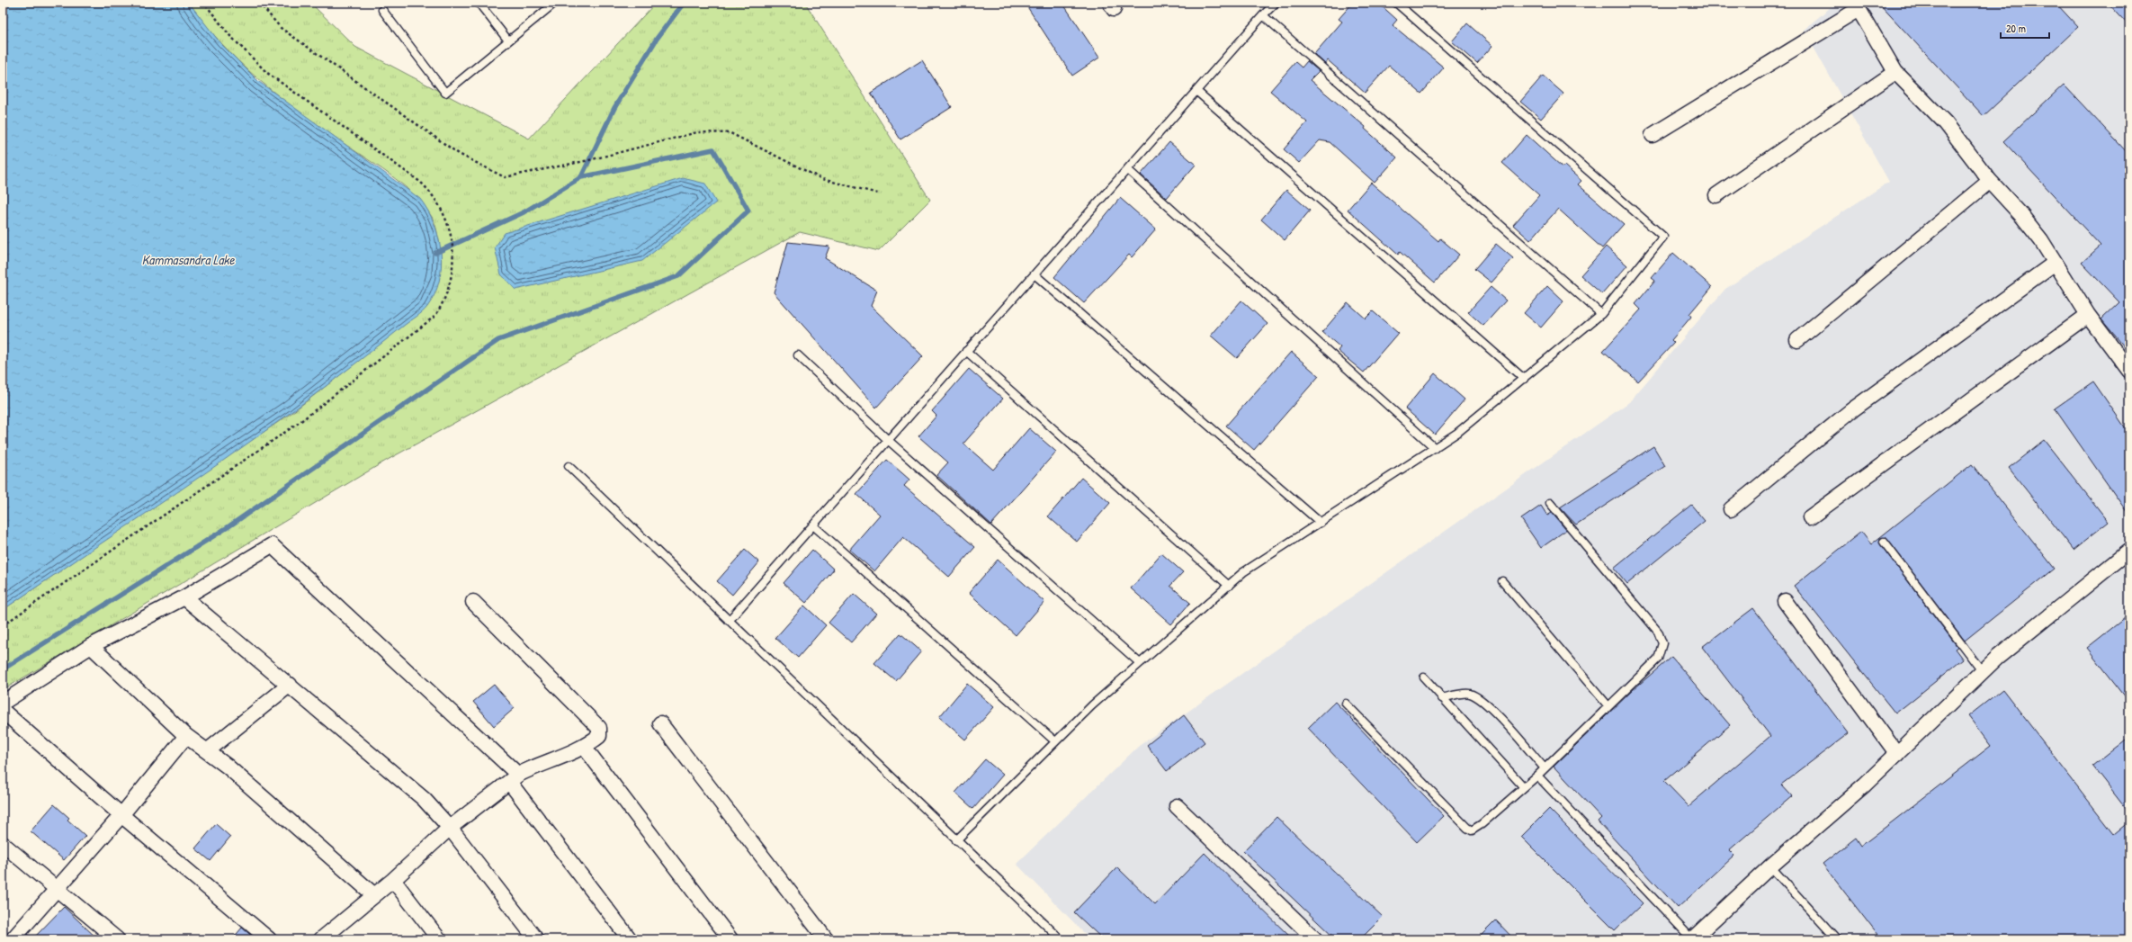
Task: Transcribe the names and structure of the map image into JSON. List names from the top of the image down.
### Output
{
  "water": ["Kammasandra Lake"],
  "scale_bar": "20 m"
}
